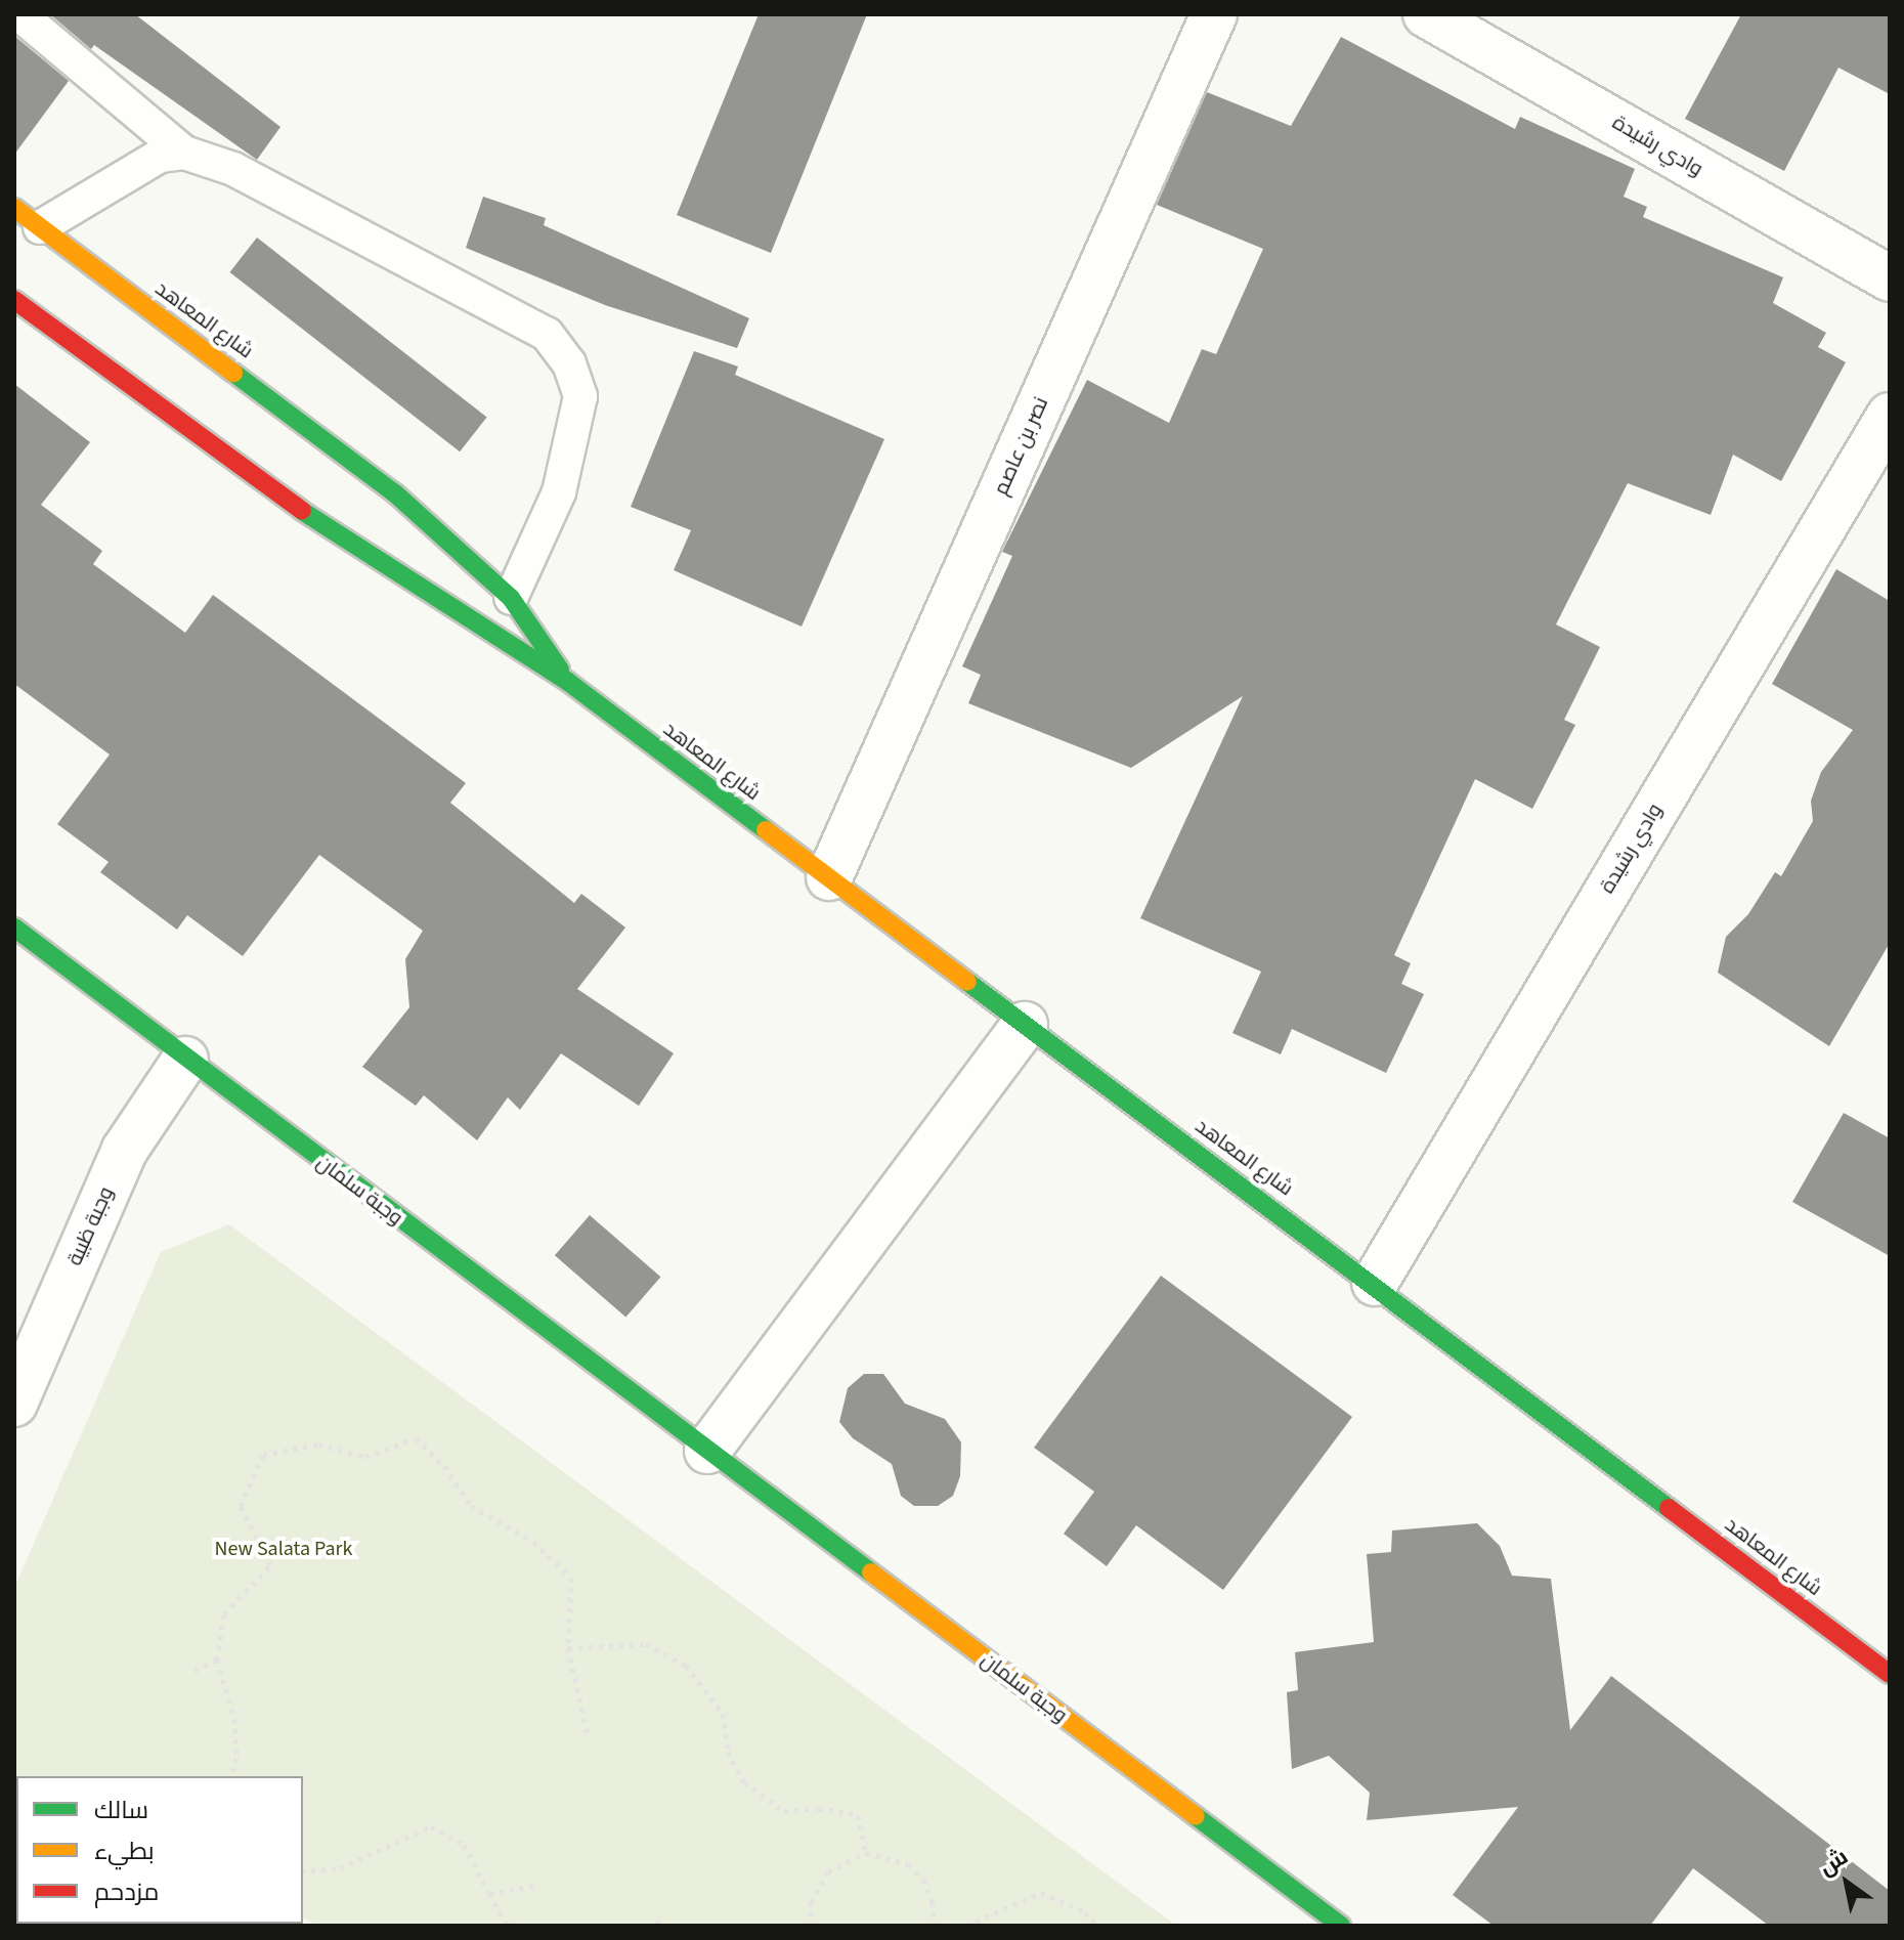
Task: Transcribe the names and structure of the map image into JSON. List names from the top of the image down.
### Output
{
  "streets": {
    "street": [
      "وادي رشيدة",
      "شارع المعاهد",
      "نصر بن عاصم",
      "وجبة سلمان",
      "وجبة ظبية"
    ]
  },
  "crossings": [
    ["وادي رشيدة", "شارع المعاهد"],
    ["شارع المعاهد", "نصر بن عاصم"],
    ["وجبة سلمان", "وجبة ظبية"]
  ],
  "parks": ["New Salata Park"],
  "legend": ["سالك", "بطيء", "مزدحم"],
  "north": "top left"
}
